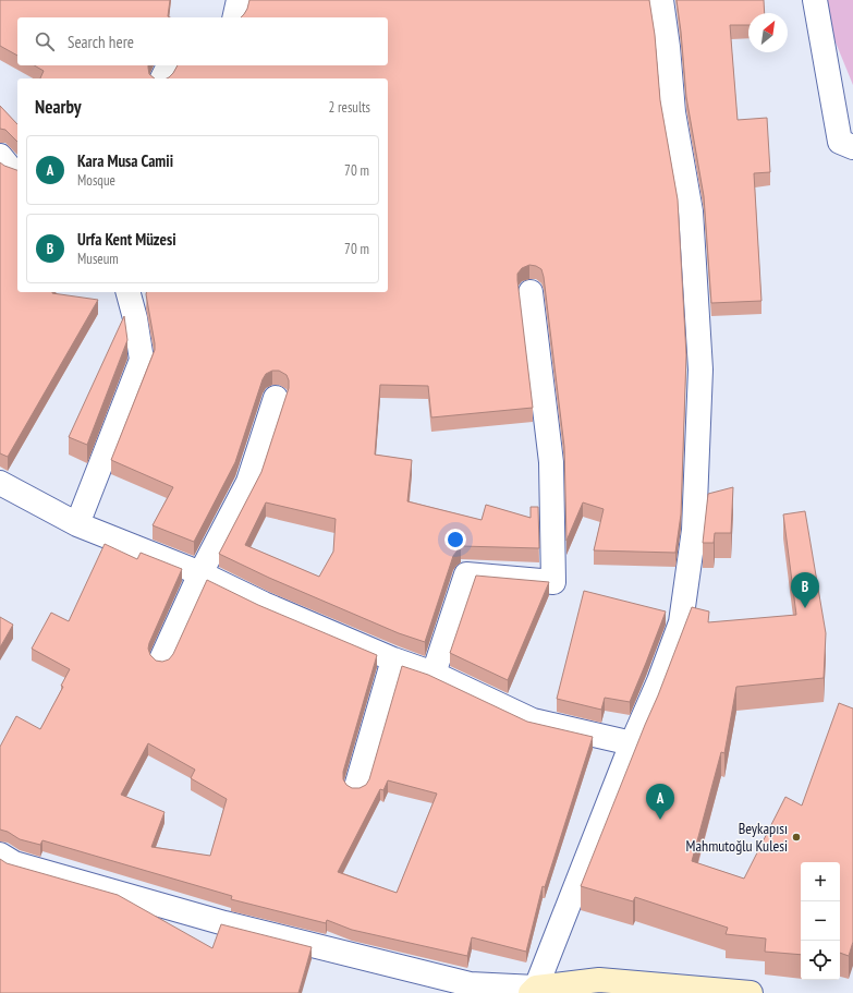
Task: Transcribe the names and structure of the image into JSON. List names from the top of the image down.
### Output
{
  "places": ["Beykapısı Mahmutoğlu Kulesi"],
  "north": "top right",
  "page": {
    "search": "Search here",
    "heading": ["Nearby", "2 results"],
    "list": [
      {
        "mark": "A",
        "name": "Kara Musa Camii",
        "note": "Mosque",
        "value": "70 m"
      },
      {
        "mark": "B",
        "name": "Urfa Kent Müzesi",
        "note": "Museum",
        "value": "70 m"
      }
    ],
    "pins": ["B", "A"],
    "map_buttons": ["+", "−"]
  }
}
